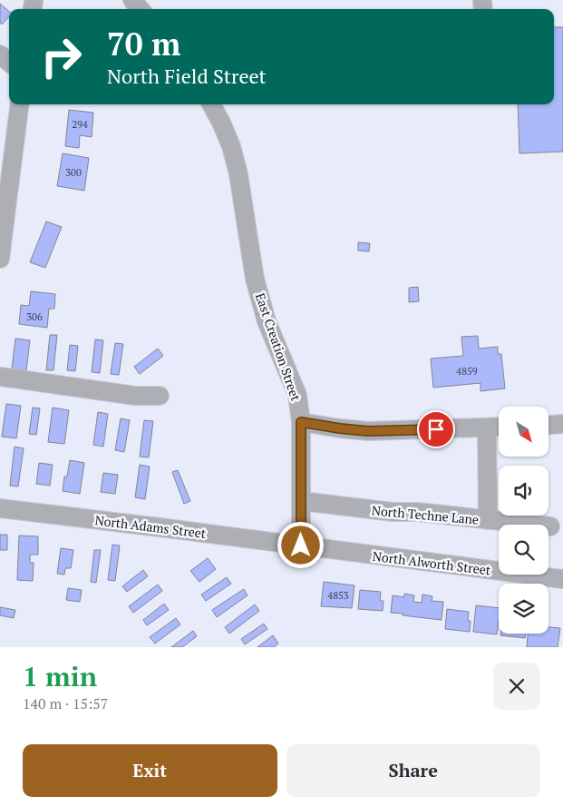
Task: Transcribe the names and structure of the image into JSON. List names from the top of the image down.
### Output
{
  "streets": {
    "street": [
      "East Creation Street",
      "North Techne Lane",
      "North Adams Street",
      "North Alworth Street"
    ]
  },
  "crossings": [
    ["East Creation Street", "North Techne Lane"],
    ["East Creation Street", "North Adams Street"],
    ["East Creation Street", "North Alworth Street"],
    ["North Adams Street", "North Alworth Street"]
  ],
  "house_numbers": [
    "294",
    "300",
    "306",
    "4859",
    "4853"
  ],
  "north": "bottom right",
  "page": {
    "turn": ["70 m", "North Field Street"],
    "heading": ["1 min", "140 m · 15:57"],
    "buttons": ["Exit", "Share"]
  }
}
